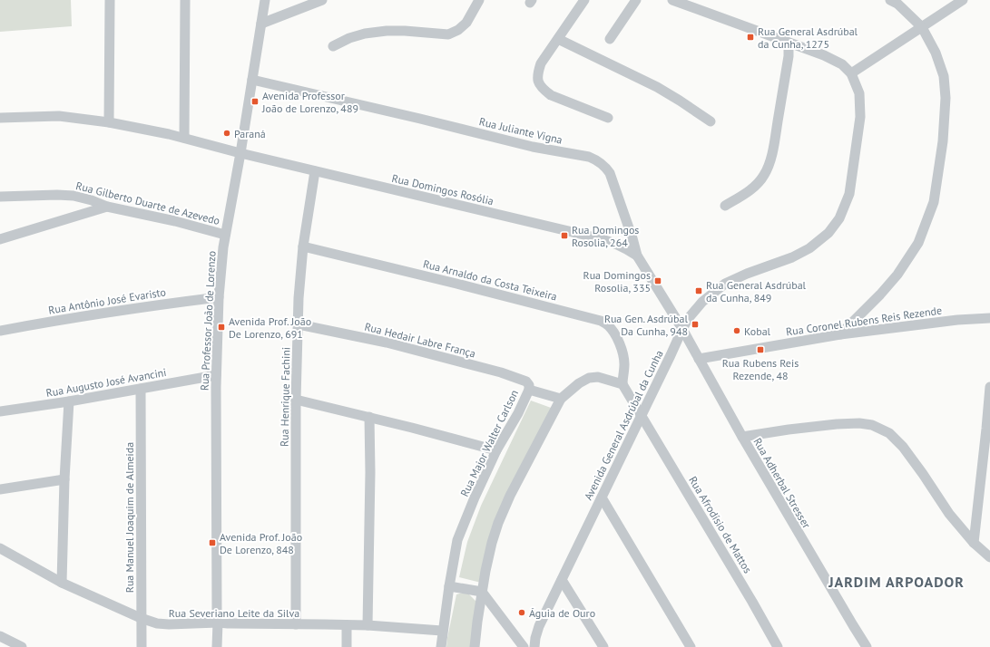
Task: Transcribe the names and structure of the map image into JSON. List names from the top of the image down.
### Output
{
  "streets": {
    "street": [
      "Rua Juliante Vigna",
      "Rua Domingos Rosólia",
      "Rua Gilberto Duarte de Azevedo",
      "Rua Arnaldo da Costa Teixeira",
      "Rua Antônio José Evaristo",
      "Rua Professor João de Lorenzo",
      "Rua Coronel Rubens Reis Rezende",
      "Rua Hedair Labre França",
      "Rua Augusto José Avancini",
      "Rua Henrique Fachini",
      "Avenida General Asdrúbal da Cunha",
      "Rua Major Walter Carlson",
      "Rua Adherbal Stresser",
      "Rua Manuel Joaquim de Almeida",
      "Rua Afrodísio de Mattos",
      "Rua Severiano Leite da Silva"
    ]
  },
  "crossings": [
    ["Rua Juliante Vigna", "Rua Domingos Rosólia"],
    ["Rua Juliante Vigna", "Rua Professor João de Lorenzo"],
    ["Rua Juliante Vigna", "Avenida General Asdrúbal da Cunha"],
    ["Rua Juliante Vigna", "Rua Adherbal Stresser"],
    ["Rua Domingos Rosólia", "Rua Professor João de Lorenzo"],
    ["Rua Domingos Rosólia", "Rua Henrique Fachini"],
    ["Rua Gilberto Duarte de Azevedo", "Rua Professor João de Lorenzo"],
    ["Rua Arnaldo da Costa Teixeira", "Rua Henrique Fachini"],
    ["Rua Antônio José Evaristo", "Rua Professor João de Lorenzo"],
    ["Rua Professor João de Lorenzo", "Rua Augusto José Avancini"],
    ["Rua Professor João de Lorenzo", "Rua Severiano Leite da Silva"],
    ["Rua Coronel Rubens Reis Rezende", "Rua Adherbal Stresser"],
    ["Rua Hedair Labre França", "Rua Henrique Fachini"],
    ["Rua Hedair Labre França", "Rua Major Walter Carlson"],
    ["Rua Augusto José Avancini", "Rua Manuel Joaquim de Almeida"],
    ["Rua Henrique Fachini", "Rua Severiano Leite da Silva"],
    ["Avenida General Asdrúbal da Cunha", "Rua Adherbal Stresser"],
    ["Avenida General Asdrúbal da Cunha", "Rua Afrodísio de Mattos"],
    ["Rua Major Walter Carlson", "Rua Severiano Leite da Silva"],
    ["Rua Manuel Joaquim de Almeida", "Rua Severiano Leite da Silva"]
  ],
  "districts": ["JARDIM ARPOADOR"],
  "places": {
    "transit": [
      "Rua General Asdrúbal da Cunha, 1275",
      "Avenida Professor João de Lorenzo, 489",
      "Rua Domingos Rosolia, 264",
      "Rua Domingos Rosolia, 335",
      "Rua General Asdrúbal da Cunha, 849",
      "Rua Gen. Asdrúbal Da Cunha, 948",
      "Avenida Prof. João De Lorenzo, 691",
      "Rua Rubens Reis Rezende, 48",
      "Avenida Prof. João De Lorenzo, 848"
    ],
    "other": ["Paraná", "Kobal", "Águia de Ouro"]
  }
}
